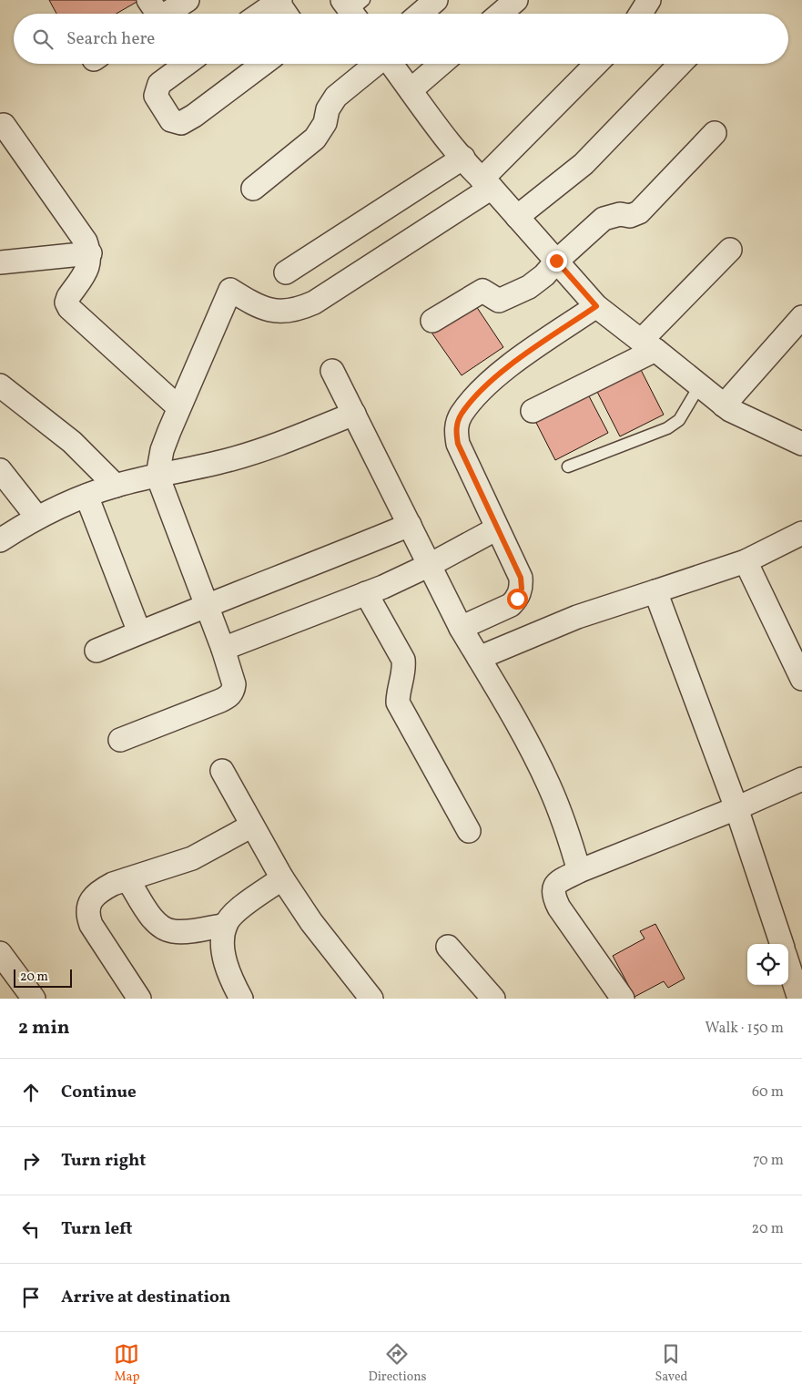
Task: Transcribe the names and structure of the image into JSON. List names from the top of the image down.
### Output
{
  "scale_bar": "20 m",
  "page": {
    "search": "Search here",
    "scale": "20 m",
    "heading": ["2 min", "Walk · 150 m"],
    "list": [
      ["Continue", "60 m"],
      ["Turn right", "70 m"],
      ["Turn left", "20 m"],
      "Arrive at destination"
    ],
    "nav": ["Map", "Directions", "Saved"]
  }
}
